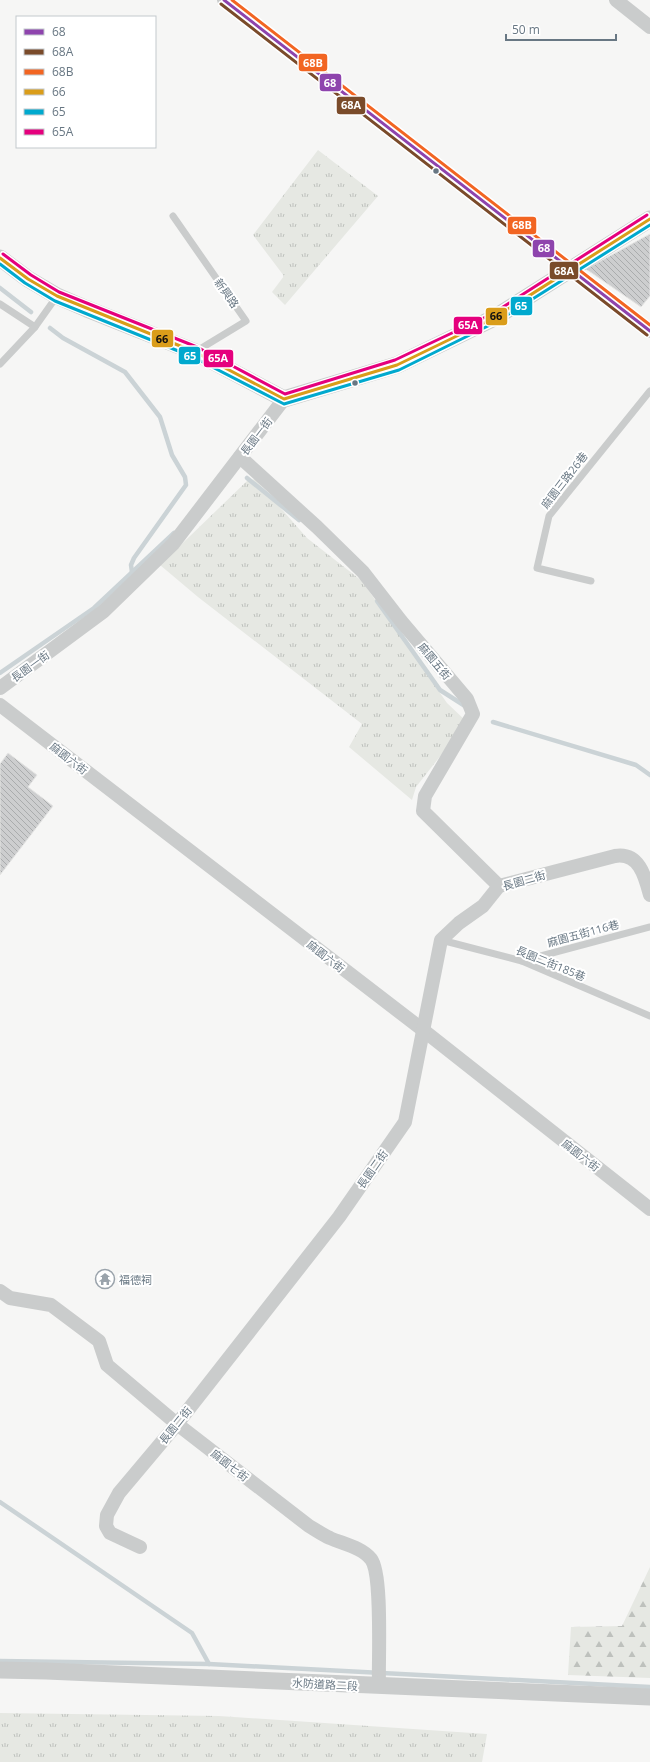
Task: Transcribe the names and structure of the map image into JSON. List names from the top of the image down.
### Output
{
  "streets": {
    "street": [
      "長園一街",
      "麻園五街",
      "麻園六街",
      "長園二街",
      "麻園七街",
      "水防道路二段"
    ],
    "lane": [
      "新興路",
      "麻園三路26巷",
      "麻園五街116巷",
      "長園二街185巷"
    ]
  },
  "crossings": [
    ["長園一街", "麻園五街"],
    ["麻園五街", "長園二街"],
    ["麻園六街", "長園二街"],
    ["長園二街", "長園二街185巷"],
    ["長園二街", "麻園七街"],
    ["麻園五街116巷", "長園二街185巷"],
    ["麻園七街", "水防道路二段"]
  ],
  "places": {
    "temple": ["福德祠"]
  },
  "lines": [
    "transit line 68",
    "transit line 68B",
    "transit line 68A",
    "transit line 65A",
    "transit line 66",
    "transit line 65"
  ],
  "legend": [
    "68",
    "68A",
    "68B",
    "66",
    "65",
    "65A"
  ],
  "scale_bar": "50 m"
}
